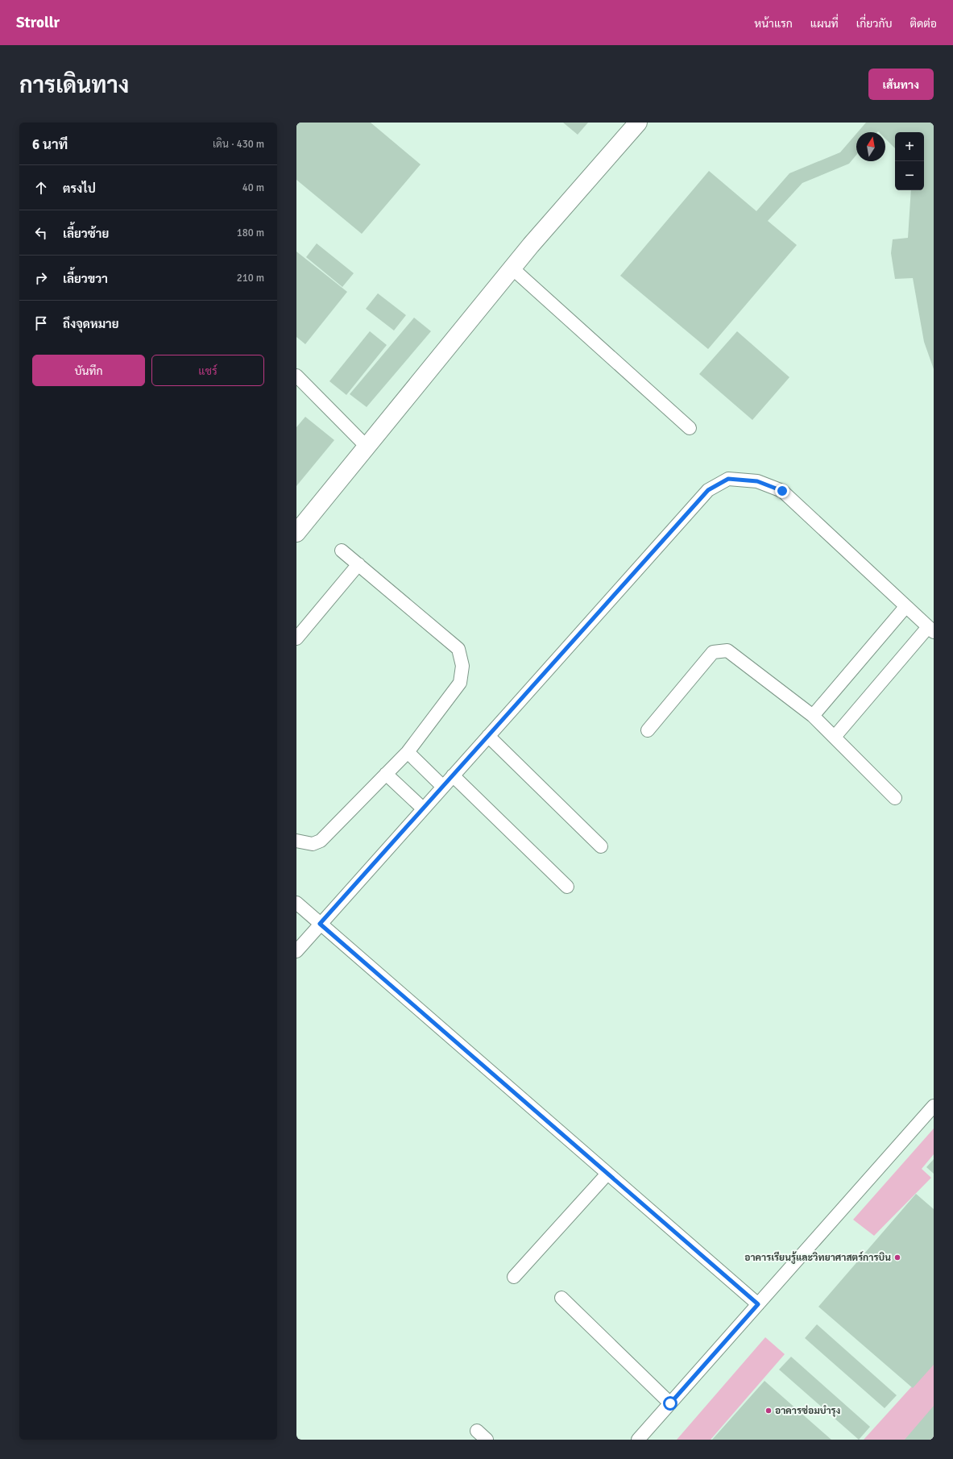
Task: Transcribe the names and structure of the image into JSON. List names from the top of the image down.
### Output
{
  "places": ["อาคารเรียนรู้และวิทยาศาสตร์การบิน", "อาคารซ่อมบำรุง"],
  "north": "top",
  "page": {
    "header": "Strollr",
    "nav": [
      "หน้าแรก",
      "แผนที่",
      "เกี่ยวกับ",
      "ติดต่อ"
    ],
    "title": "การเดินทาง",
    "buttons": [
      "เส้นทาง",
      ["บันทึก", "แชร์"]
    ],
    "heading": ["6 นาที", "เดิน · 430 m"],
    "map_buttons": ["+", "−"],
    "list": [
      ["ตรงไป", "40 m"],
      ["เลี้ยวซ้าย", "180 m"],
      ["เลี้ยวขวา", "210 m"],
      "ถึงจุดหมาย"
    ]
  }
}
